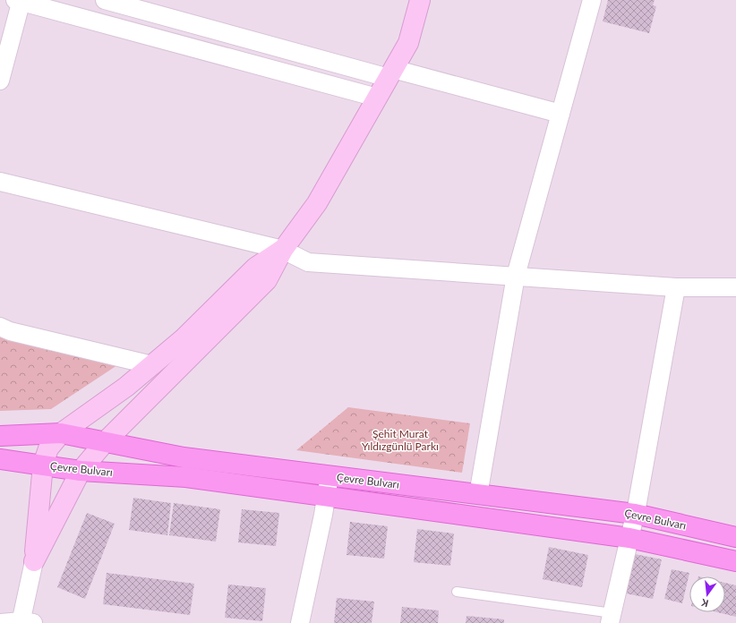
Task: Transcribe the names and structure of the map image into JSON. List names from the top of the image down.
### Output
{
  "streets": {
    "main road": ["Çevre Bulvarı"]
  },
  "parks": ["Şehit Murat Yıldızgünlü Parkı"],
  "north": "bottom"
}
